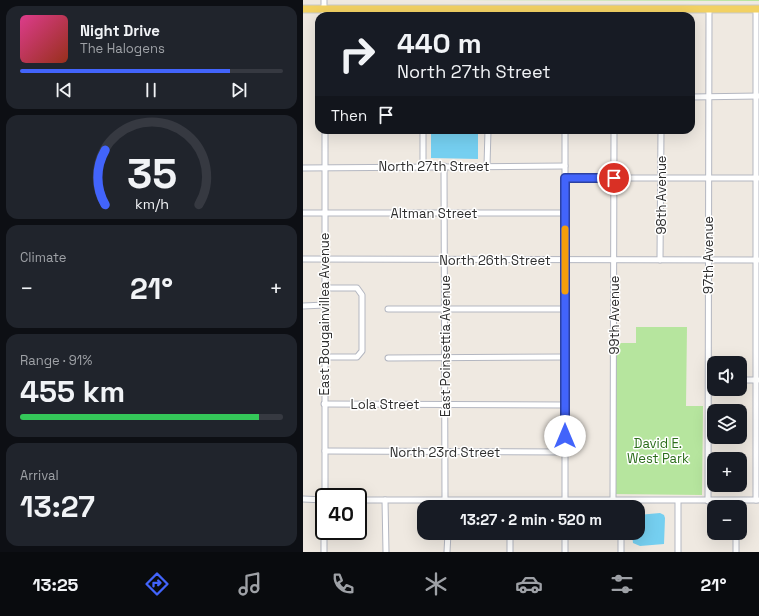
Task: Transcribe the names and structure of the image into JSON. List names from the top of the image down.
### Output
{
  "streets": {
    "street": [
      "North 27th Street",
      "98th Avenue",
      "Altman Street",
      "97th Avenue",
      "North 26th Street",
      "East Bougainvillea Avenue",
      "99th Avenue",
      "East Poinsettia Avenue",
      "Lola Street",
      "North 23rd Street"
    ]
  },
  "crossings": [
    ["North 27th Street", "East Bougainvillea Avenue"],
    ["North 27th Street", "East Poinsettia Avenue"],
    ["98th Avenue", "North 26th Street"],
    ["Altman Street", "East Bougainvillea Avenue"],
    ["Altman Street", "East Poinsettia Avenue"],
    ["97th Avenue", "North 26th Street"],
    ["North 26th Street", "East Bougainvillea Avenue"],
    ["North 26th Street", "99th Avenue"],
    ["North 26th Street", "East Poinsettia Avenue"],
    ["East Bougainvillea Avenue", "Lola Street"],
    ["East Bougainvillea Avenue", "North 23rd Street"],
    ["East Poinsettia Avenue", "Lola Street"],
    ["East Poinsettia Avenue", "North 23rd Street"]
  ],
  "parks": ["David E. West Park"],
  "page": {
    "turn": ["440 m", "North 27th Street"],
    "song": ["Night Drive", "The Halogens"],
    "then": "Then",
    "tile": [
      "Climate",
      ["Range · 91%", "455 km"],
      ["Arrival", "13:27"]
    ],
    "heat": ["−", "21°", "+"],
    "map_buttons": ["+", "−"],
    "limit": "40",
    "trip": "13:27 · 2 min · 520 m",
    "tabs": ["13:25", "21°"],
    "gauge": ["35", "km/h"]
  }
}
